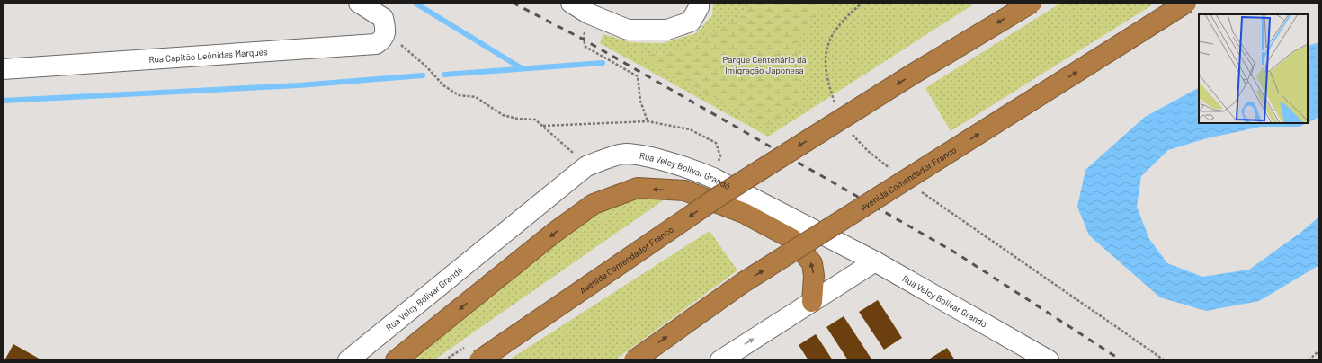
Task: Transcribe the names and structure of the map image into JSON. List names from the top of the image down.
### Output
{
  "streets": {
    "highway": ["Avenida Comendador Franco"],
    "street": ["Rua Capitão Leônidas Marques", "Rua Velcy Bolivar Grandó"]
  },
  "parks": ["Parque Centenário da Imigração Japonesa"]
}
